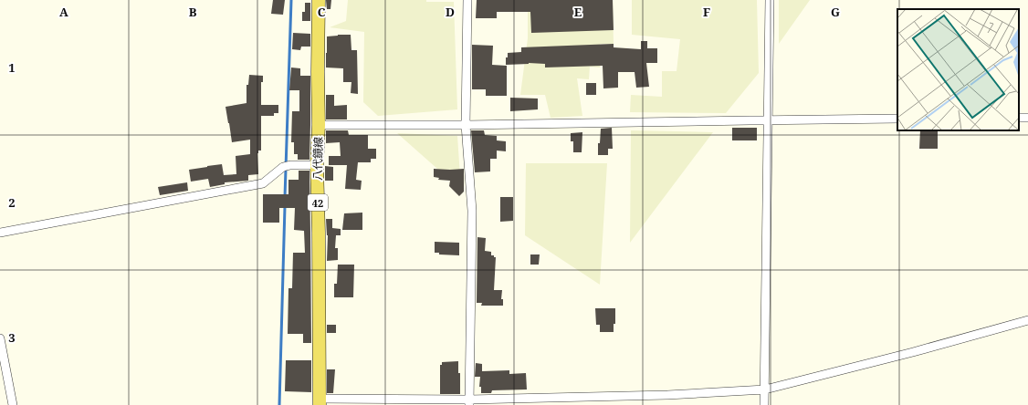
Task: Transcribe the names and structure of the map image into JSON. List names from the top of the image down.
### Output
{
  "streets": {
    "main road": ["八代鏡線", "42"]
  },
  "grid": {
    "columns": [
      "A",
      "B",
      "C",
      "D",
      "E",
      "F",
      "G"
    ],
    "rows": ["1", "2", "3"]
  }
}
